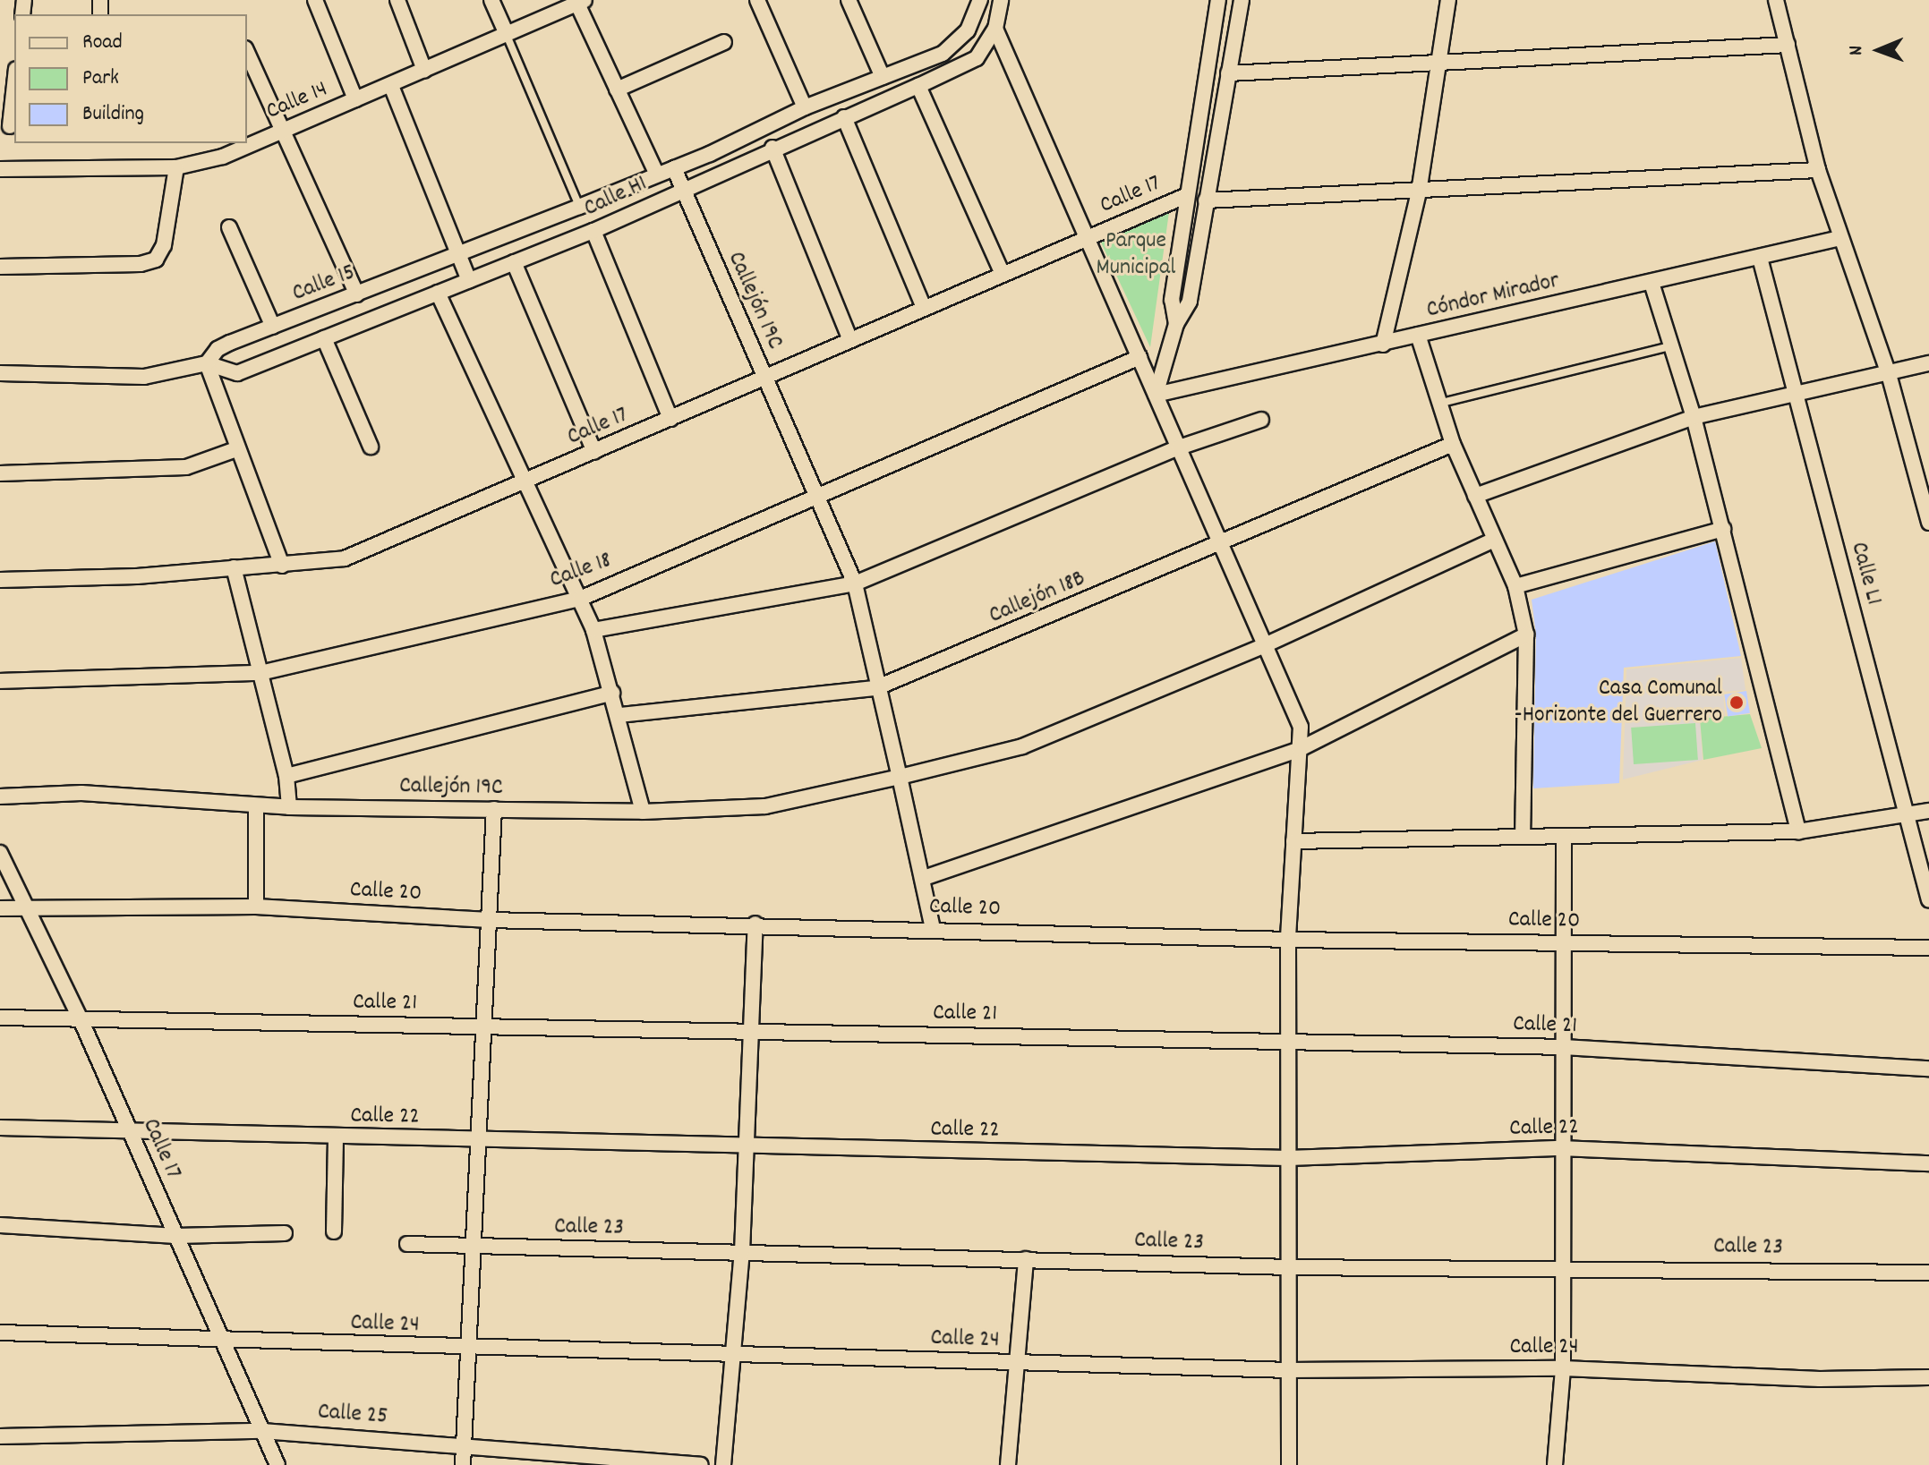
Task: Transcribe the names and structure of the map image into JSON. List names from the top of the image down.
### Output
{
  "streets": {
    "street": [
      "Calle 14",
      "Calle 17",
      "Calle H1",
      "Calle 15",
      "Cóndor Mirador",
      "Callejón 19C",
      "Calle 18",
      "Calle L1",
      "Callejón 18B",
      "Calle 20",
      "Calle 21",
      "Calle 22",
      "Calle 23",
      "Calle 24",
      "Calle 25"
    ]
  },
  "crossings": [
    ["Calle 17", "Callejón 19C"],
    ["Calle 17", "Calle 20"],
    ["Calle 17", "Calle 21"],
    ["Calle 17", "Calle 22"],
    ["Calle 17", "Calle 24"],
    ["Calle 17", "Calle 25"],
    ["Calle H1", "Calle 15"],
    ["Calle H1", "Callejón 19C"],
    ["Cóndor Mirador", "Calle L1"],
    ["Callejón 19C", "Calle 18"],
    ["Callejón 19C", "Callejón 18B"]
  ],
  "parks": ["Parque Municipal"],
  "places": ["Casa Comunal -Horizonte del Guerrero"],
  "legend": ["Road", "Park", "Building"],
  "north": "left"
}
